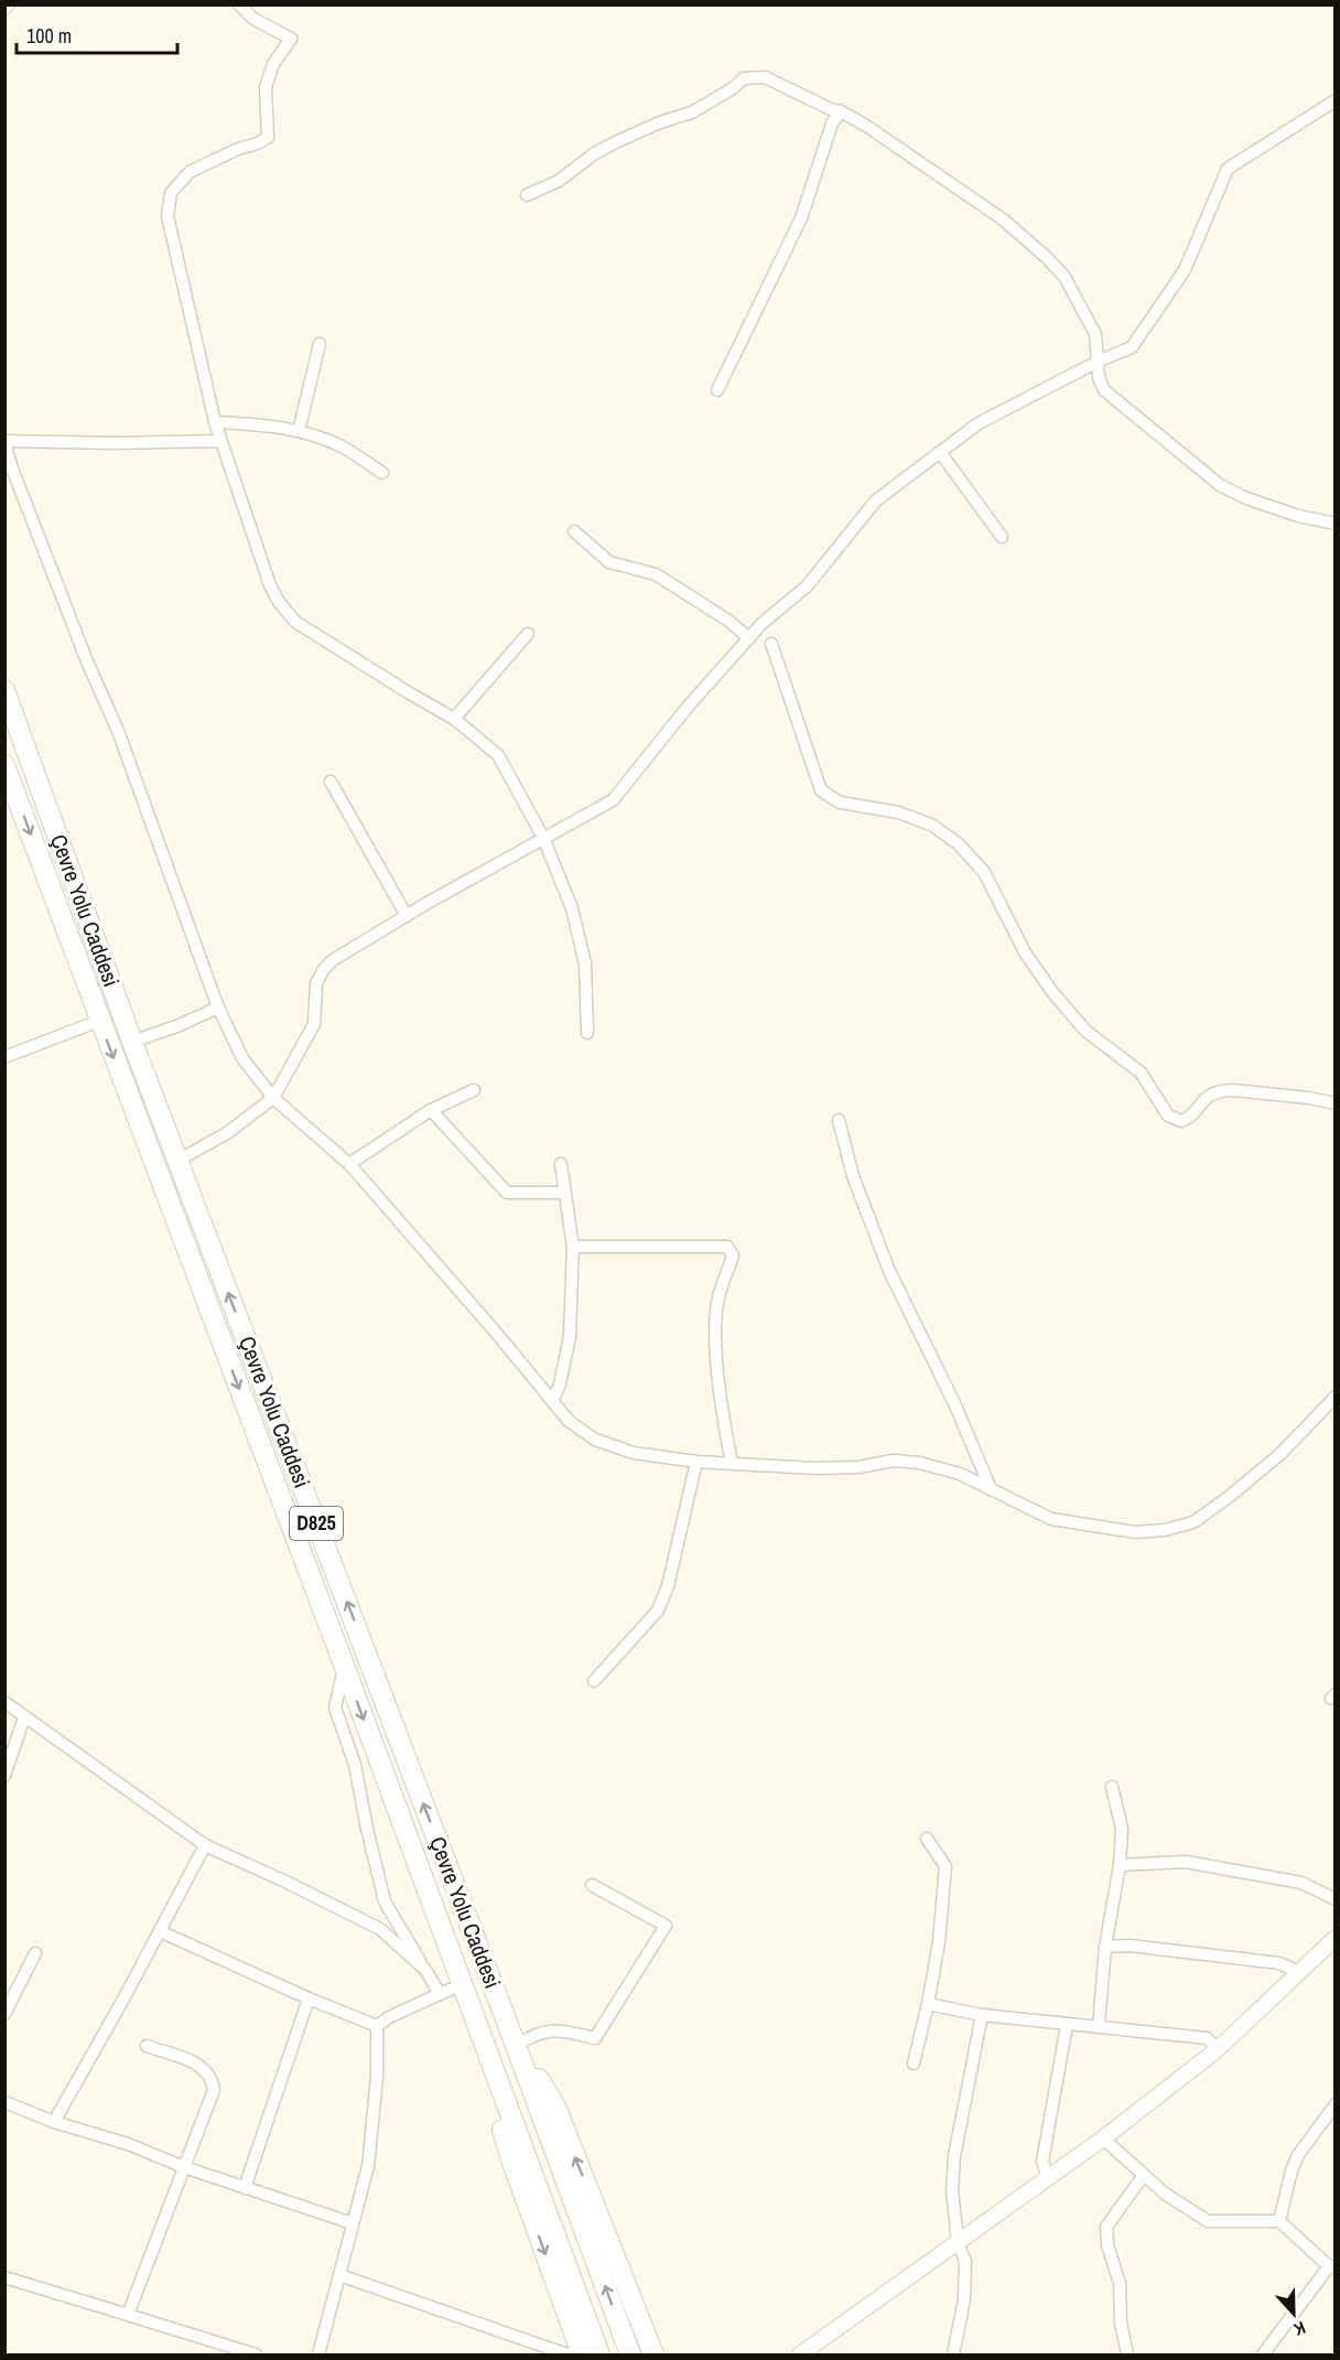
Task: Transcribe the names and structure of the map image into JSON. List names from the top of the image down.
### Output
{
  "streets": {
    "highway": ["Çevre Yolu Caddesi", "D825"]
  },
  "scale_bar": "100 m",
  "north": "bottom"
}
